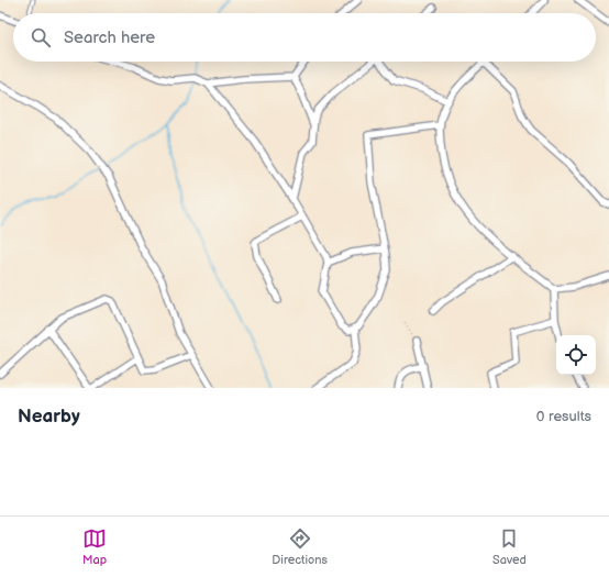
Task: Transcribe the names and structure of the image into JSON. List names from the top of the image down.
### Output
{
  "page": {
    "search": "Search here",
    "heading": ["Nearby", "0 results"],
    "nav": ["Map", "Directions", "Saved"]
  }
}
